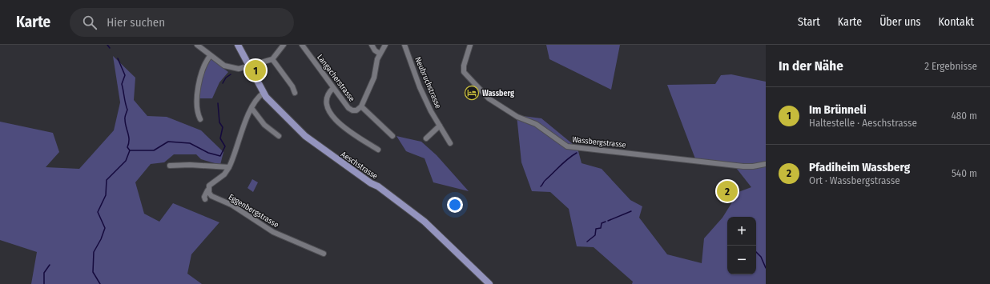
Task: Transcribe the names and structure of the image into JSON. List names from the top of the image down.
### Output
{
  "streets": {
    "main road": ["Aeschstrasse"],
    "street": [
      "Langacherstrasse",
      "Neubruchstrasse",
      "Wassbergstrasse",
      "Eggenbergstrasse"
    ]
  },
  "places": {
    "hotel": ["Wassberg"]
  },
  "page": {
    "header": "Karte",
    "search": "Hier suchen",
    "nav": [
      "Start",
      "Karte",
      "Über uns",
      "Kontakt"
    ],
    "heading": ["In der Nähe", "2 Ergebnisse"],
    "pins": ["1", "2"],
    "list": [
      {
        "mark": "1",
        "name": "Im Brünneli",
        "note": "Haltestelle · Aeschstrasse",
        "value": "480 m"
      },
      {
        "mark": "2",
        "name": "Pfadiheim Wassberg",
        "note": "Ort · Wassbergstrasse",
        "value": "540 m"
      }
    ],
    "map_buttons": ["+", "−"]
  }
}
